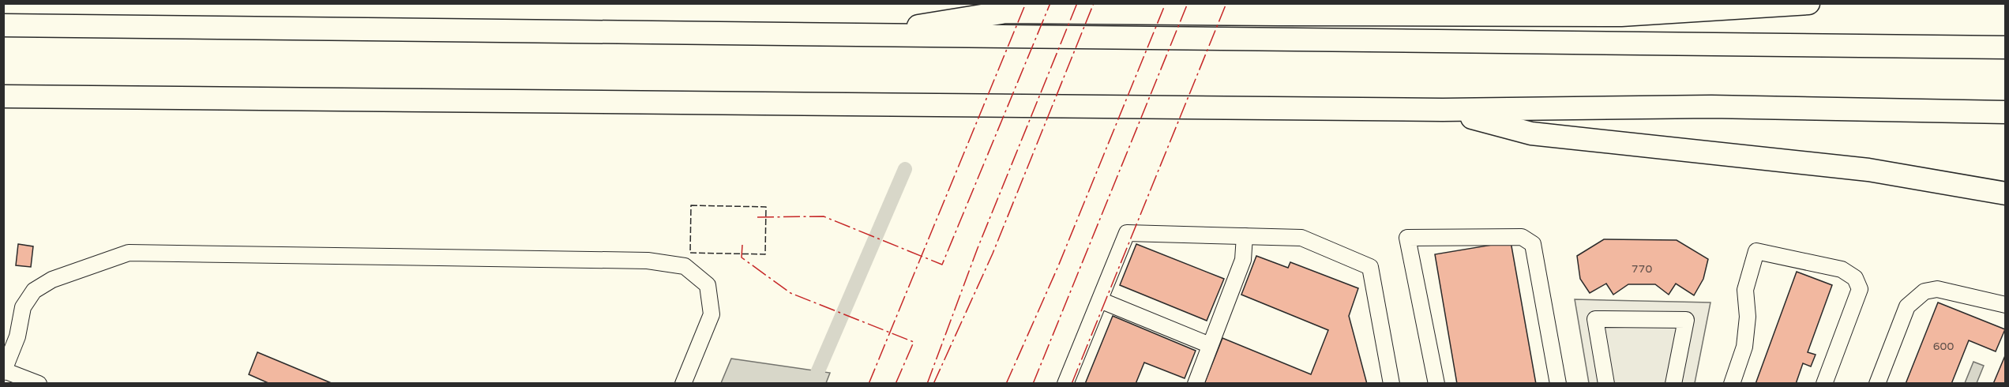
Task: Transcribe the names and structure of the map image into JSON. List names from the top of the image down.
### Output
{
  "house_numbers": ["770", "600"]
}
